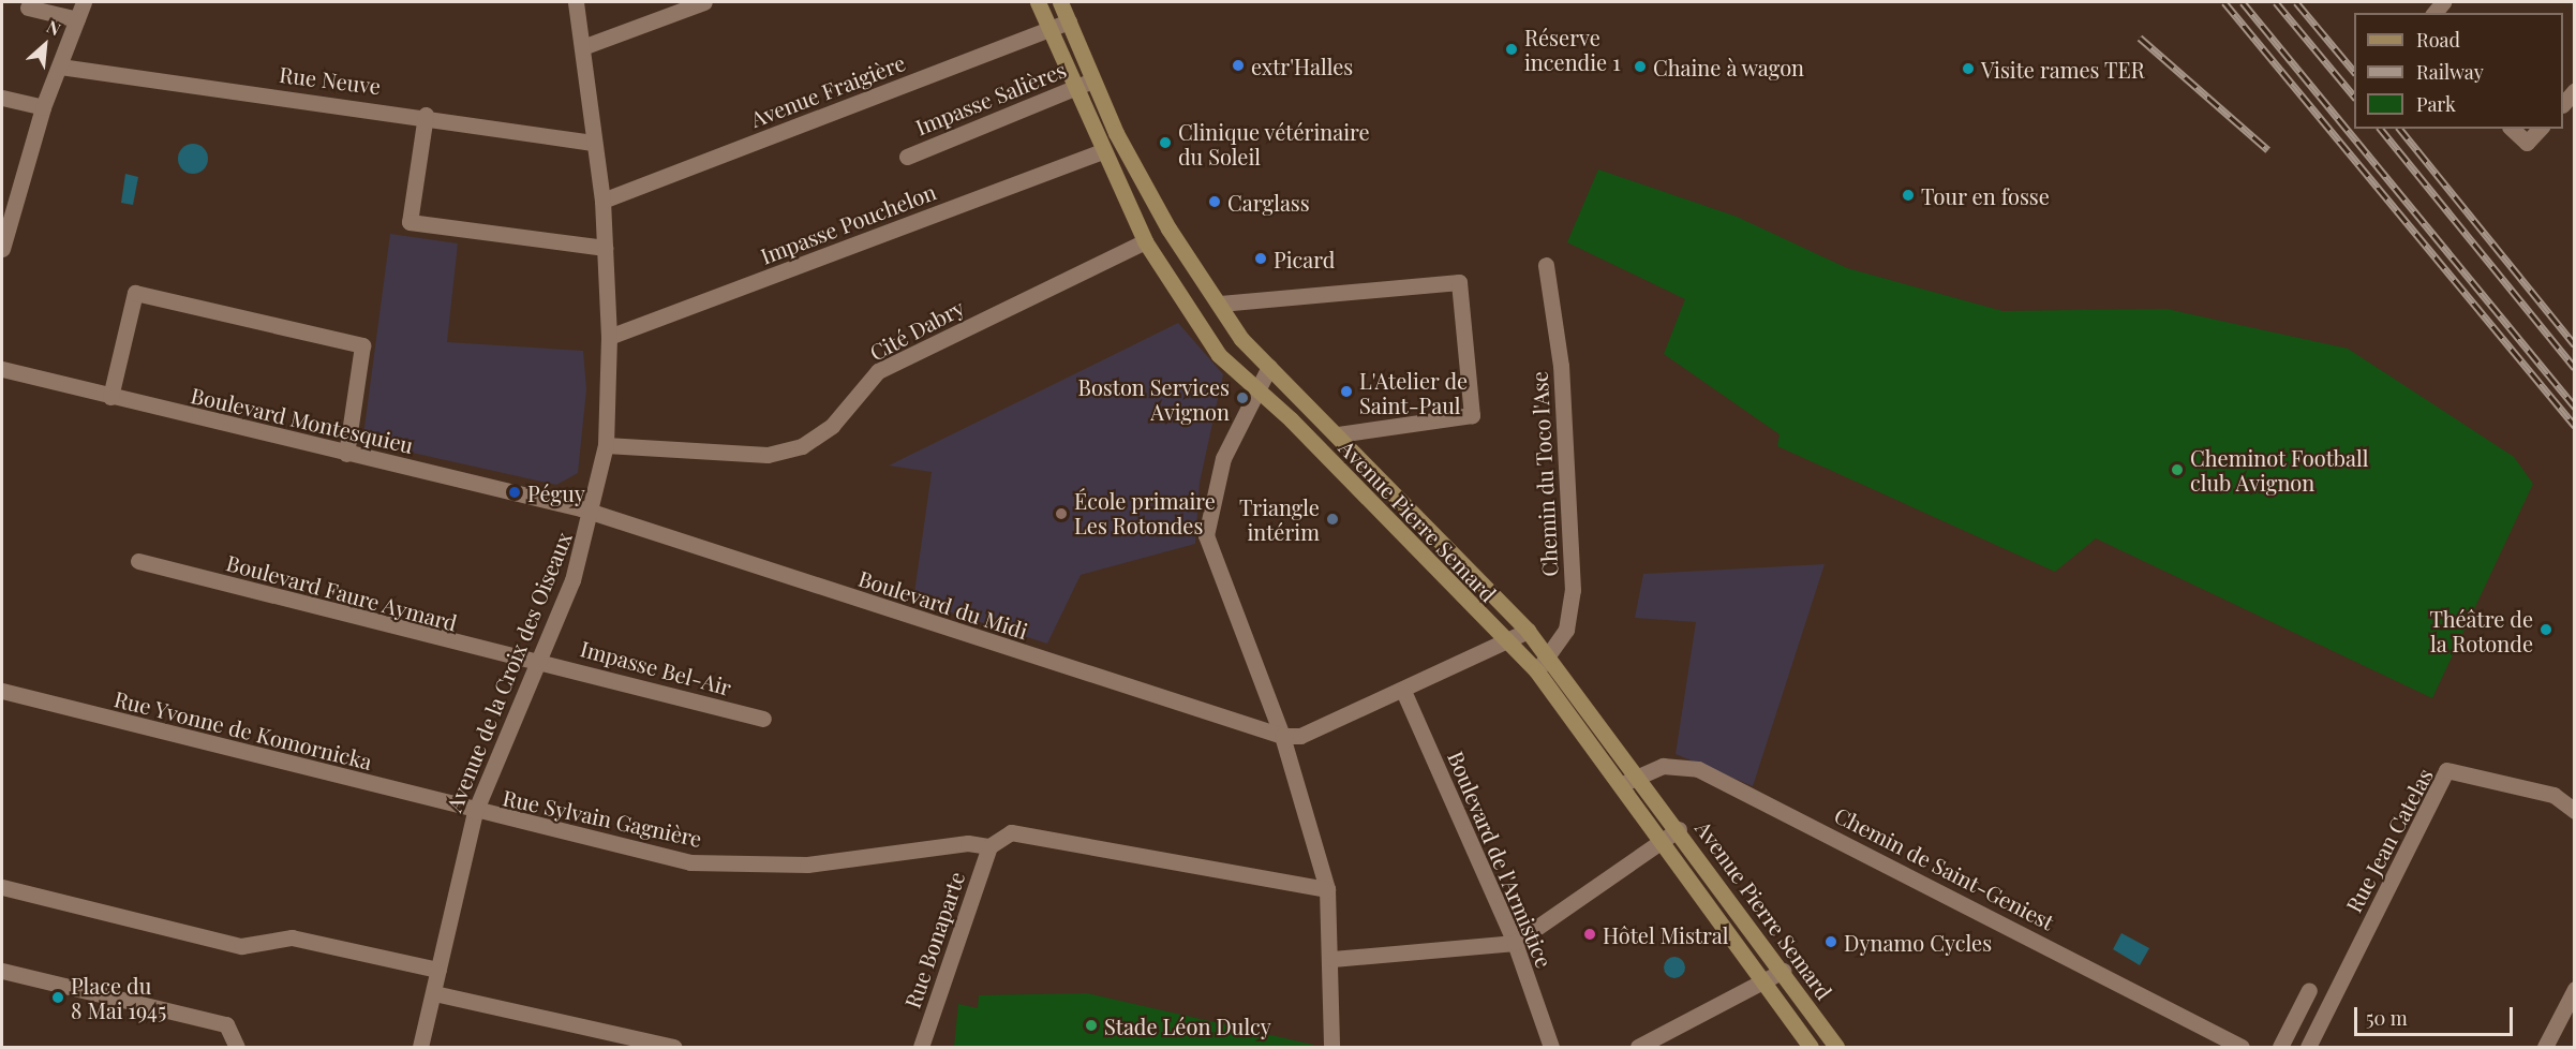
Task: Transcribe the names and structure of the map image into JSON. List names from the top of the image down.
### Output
{
  "streets": {
    "main road": ["Avenue Pierre Semard"],
    "street": [
      "Rue Neuve",
      "Avenue Fraigière",
      "Impasse Salières",
      "Impasse Pouchelon",
      "Cité Dabry",
      "Boulevard Montesquieu",
      "Chemin du Toco l'Ase",
      "Boulevard Faure Aymard",
      "Boulevard du Midi",
      "Impasse Bel-Air",
      "Avenue de la Croix des Oiseaux",
      "Rue Yvonne de Komornicka",
      "Rue Sylvain Gagnière",
      "Rue Jean Catelas",
      "Boulevard de l'Armistice",
      "Chemin de Saint-Geniest",
      "Rue Bonaparte"
    ]
  },
  "crossings": [
    ["Rue Neuve", "Avenue de la Croix des Oiseaux"],
    ["Avenue Fraigière", "Avenue Pierre Semard"],
    ["Avenue Fraigière", "Avenue de la Croix des Oiseaux"],
    ["Impasse Salières", "Avenue Pierre Semard"],
    ["Impasse Pouchelon", "Avenue Pierre Semard"],
    ["Impasse Pouchelon", "Avenue de la Croix des Oiseaux"],
    ["Cité Dabry", "Avenue Pierre Semard"],
    ["Cité Dabry", "Avenue de la Croix des Oiseaux"],
    ["Boulevard Montesquieu", "Boulevard du Midi"],
    ["Boulevard Montesquieu", "Avenue de la Croix des Oiseaux"],
    ["Chemin du Toco l'Ase", "Avenue Pierre Semard"],
    ["Avenue Pierre Semard", "Chemin de Saint-Geniest"],
    ["Boulevard Faure Aymard", "Impasse Bel-Air"],
    ["Boulevard Faure Aymard", "Avenue de la Croix des Oiseaux"],
    ["Boulevard du Midi", "Avenue de la Croix des Oiseaux"],
    ["Impasse Bel-Air", "Avenue de la Croix des Oiseaux"],
    ["Avenue de la Croix des Oiseaux", "Rue Yvonne de Komornicka"],
    ["Avenue de la Croix des Oiseaux", "Rue Sylvain Gagnière"],
    ["Rue Yvonne de Komornicka", "Rue Sylvain Gagnière"],
    ["Rue Sylvain Gagnière", "Rue Bonaparte"]
  ],
  "places": [
    "Réserve incendie 1",
    "extr'Halles",
    "Chaine à wagon",
    "Visite rames TER",
    "Clinique vétérinaire du Soleil",
    "Tour en fosse",
    "Carglass",
    "Picard",
    "L'Atelier de Saint-Paul",
    "Boston Services Avignon",
    "Cheminot Football club Avignon",
    "Péguy",
    "École primaire Les Rotondes",
    "Triangle intérim",
    "Théâtre de la Rotonde",
    "Hôtel Mistral",
    "Dynamo Cycles",
    "Place du 8 Mai 1945",
    "Stade Léon Dulcy"
  ],
  "legend": ["Road", "Railway", "Park"],
  "scale_bar": "50 m",
  "north": "top right"
}
